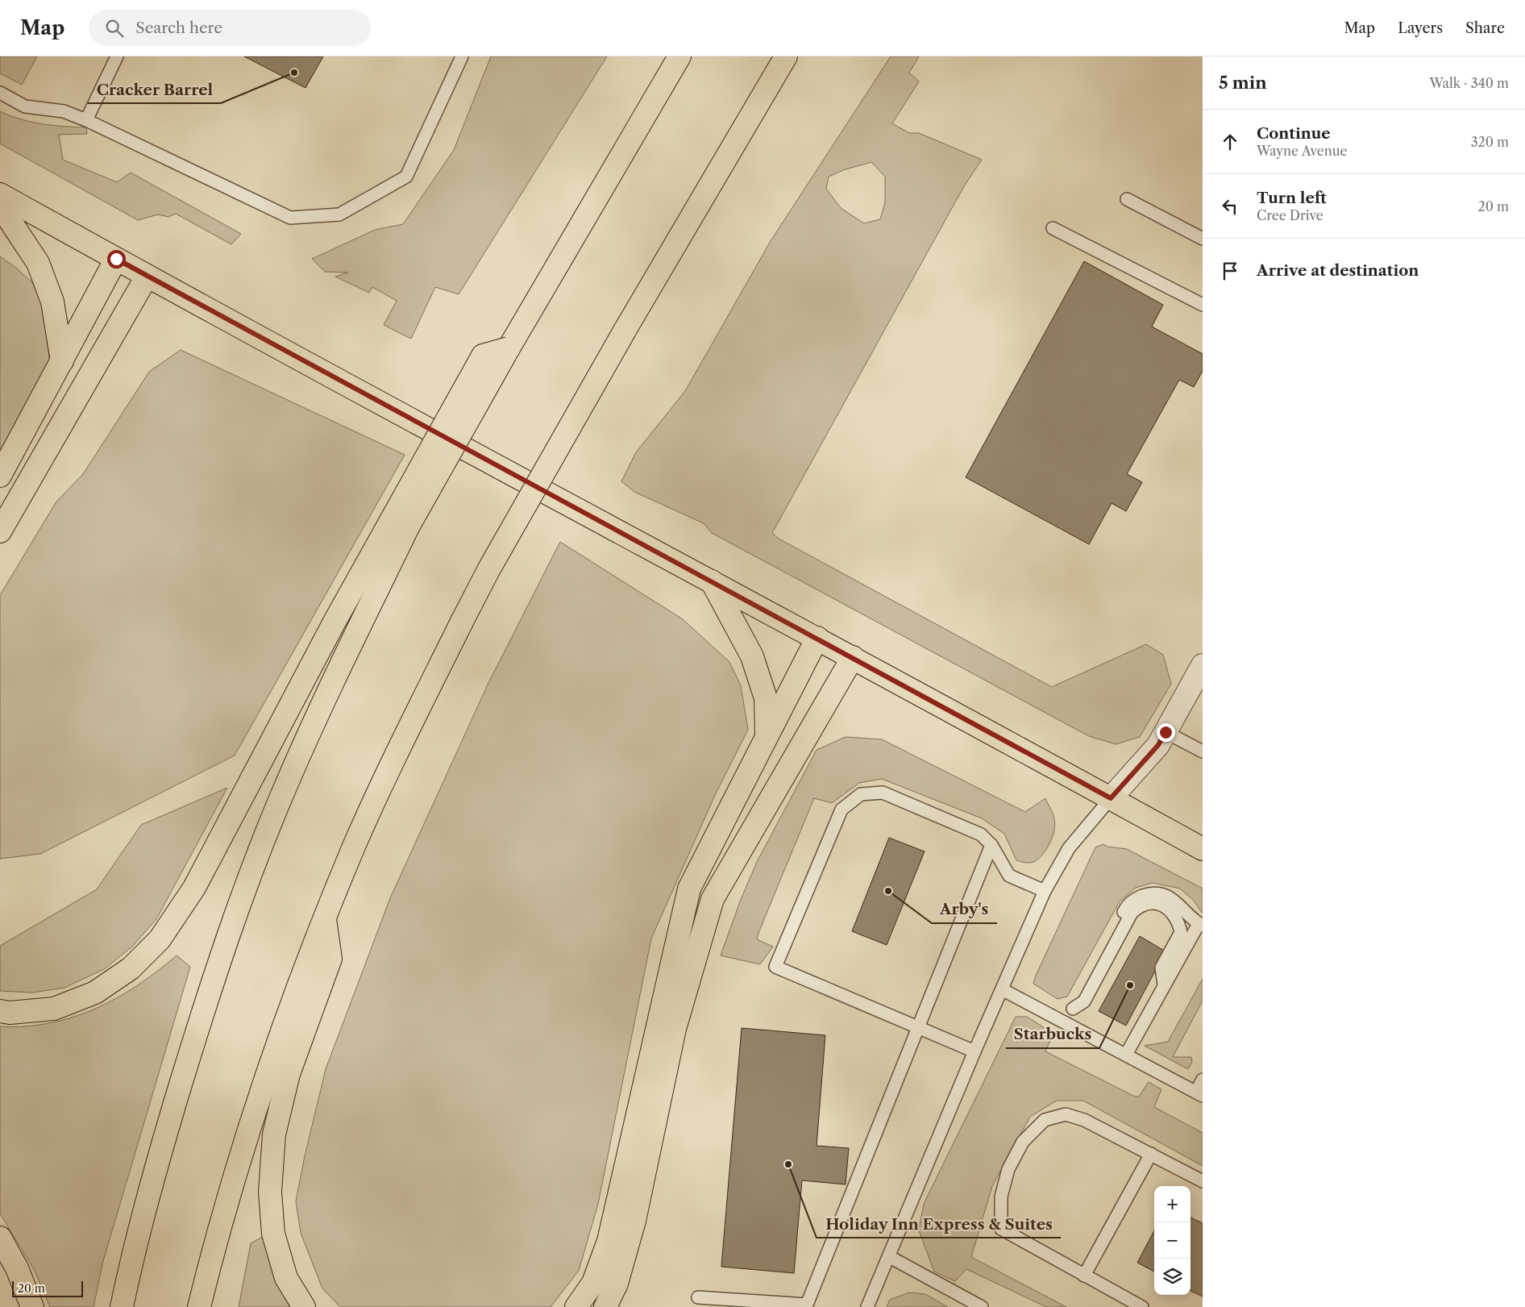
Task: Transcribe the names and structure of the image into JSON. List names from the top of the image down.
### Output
{
  "places": [
    "Cracker Barrel",
    "Arby's",
    "Starbucks",
    "Holiday Inn Express & Suites"
  ],
  "scale_bar": "20 m",
  "page": {
    "header": "Map",
    "search": "Search here",
    "nav": ["Map", "Layers", "Share"],
    "heading": ["5 min", "Walk · 340 m"],
    "list": [
      ["Continue", "Wayne Avenue", "320 m"],
      ["Turn left", "Cree Drive", "20 m"],
      "Arrive at destination"
    ],
    "map_buttons": ["+", "−"],
    "scale": "20 m"
  }
}
